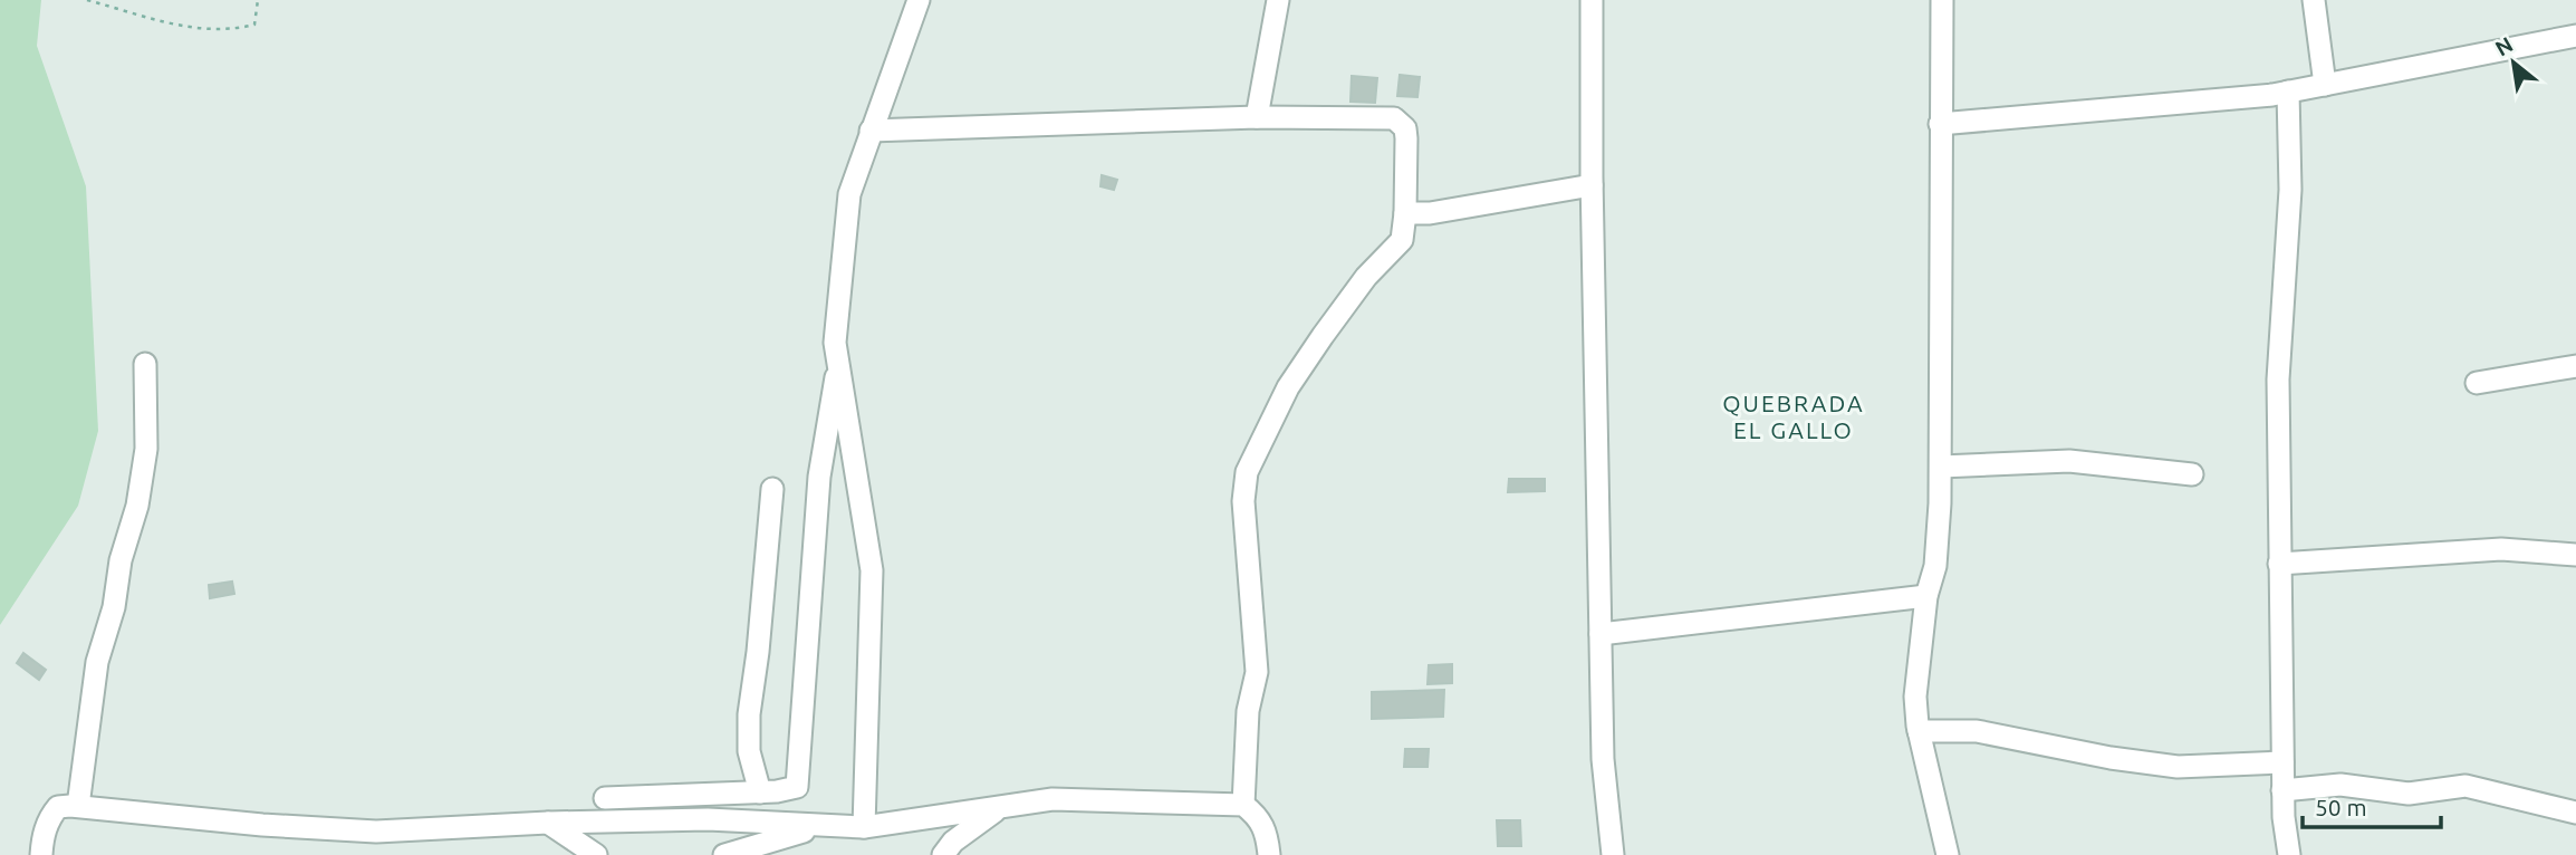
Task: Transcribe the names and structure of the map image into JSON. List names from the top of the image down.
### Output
{
  "districts": ["QUEBRADA EL GALLO"],
  "scale_bar": "50 m",
  "north": "top left"
}
